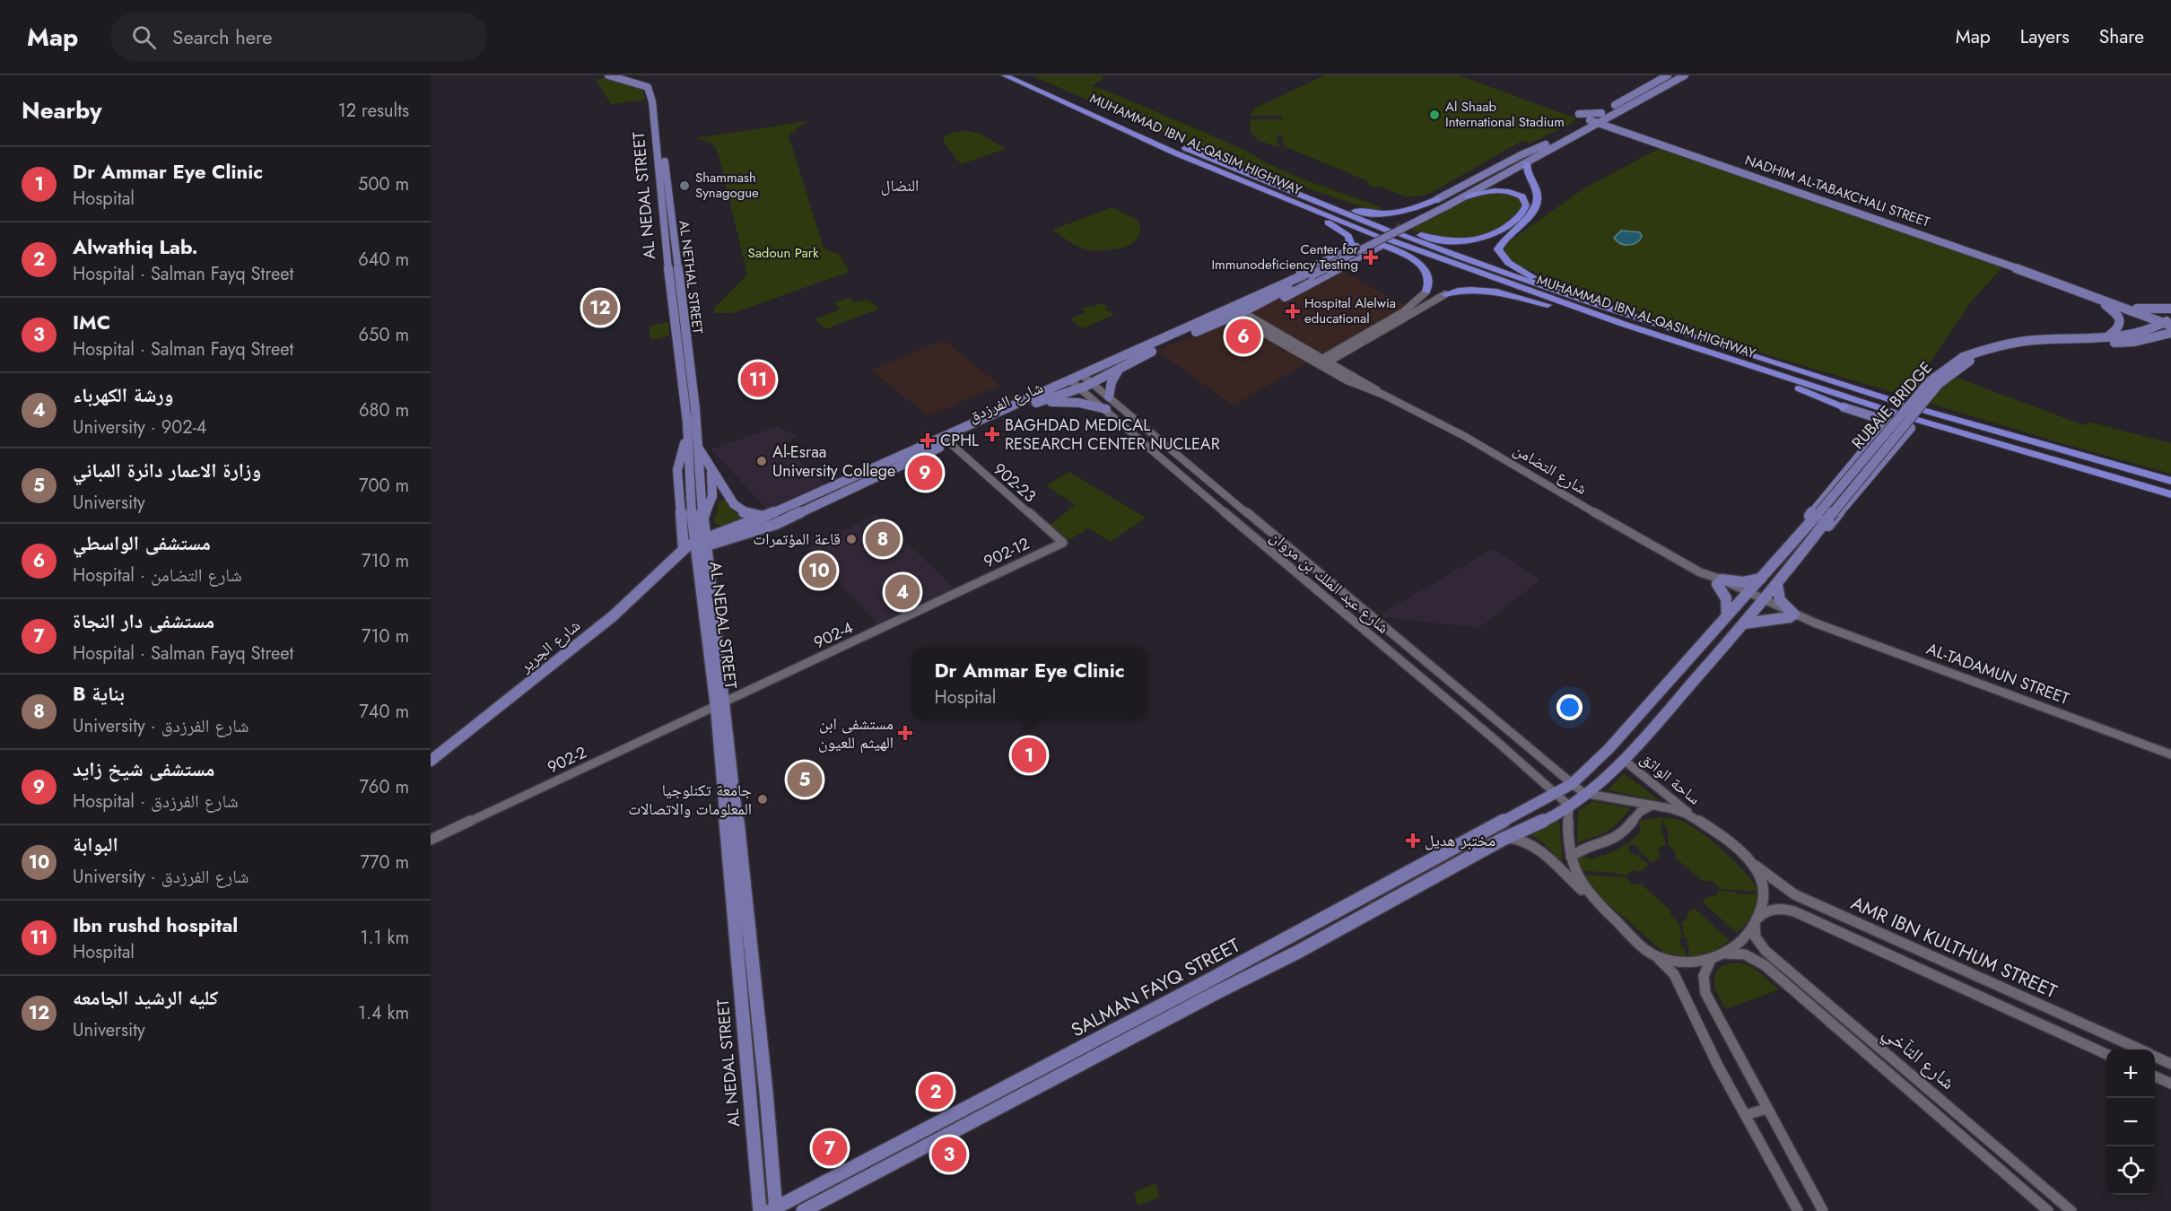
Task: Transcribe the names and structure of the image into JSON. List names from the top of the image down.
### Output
{
  "streets": {
    "highway": ["MUHAMMAD IBN AL-QASIM HIGHWAY"],
    "main road": [
      "NADHIM AL-TABAKCHALI STREET",
      "AL NEDAL STREET",
      "شارع الفرزدق",
      "RUBAIE BRIDGE",
      "شارع الجرير",
      "SALMAN FAYQ STREET"
    ],
    "street": [
      "شارع التضامن",
      "902-23",
      "902-12",
      "شارع عبد الملك بن مروان",
      "902-4",
      "AL-TADAMUN STREET",
      "902-2",
      "ساحة الواثق",
      "AMR IBN KULTHUM STREET",
      "شارع التآخي"
    ]
  },
  "crossings": [
    ["NADHIM AL-TABAKCHALI STREET", "RUBAIE BRIDGE"],
    ["AL NEDAL STREET", "شارع الفرزدق"],
    ["AL NEDAL STREET", "902-4"],
    ["AL NEDAL STREET", "شارع الجرير"],
    ["AL NEDAL STREET", "902-2"],
    ["AL NEDAL STREET", "SALMAN FAYQ STREET"],
    ["شارع الفرزدق", "شارع التضامن"],
    ["شارع الفرزدق", "902-23"],
    ["شارع الفرزدق", "شارع عبد الملك بن مروان"],
    ["شارع الفرزدق", "شارع الجرير"],
    ["شارع التضامن", "AL-TADAMUN STREET"],
    ["شارع التضامن", "SALMAN FAYQ STREET"],
    ["902-23", "902-12"],
    ["902-12", "902-4"],
    ["شارع عبد الملك بن مروان", "SALMAN FAYQ STREET"],
    ["902-4", "902-2"],
    ["ساحة الواثق", "AMR IBN KULTHUM STREET"],
    ["ساحة الواثق", "SALMAN FAYQ STREET"],
    ["ساحة الواثق", "شارع التآخي"],
    ["AMR IBN KULTHUM STREET", "شارع التآخي"]
  ],
  "districts": ["النضال"],
  "parks": ["Sadoun Park"],
  "places": {
    "other": [
      "Al Shaab International Stadium",
      "Shammash Synagogue",
      "Al-Esraa University College",
      "قاعة المؤتمرات",
      "جامعة تكنلوجيا المعلومات والاتصالات"
    ],
    "health": [
      "Center for Immunodeficiency Testing",
      "Hospital Alelwia educational",
      "BAGHDAD MEDICAL RESEARCH CENTER NUCLEAR",
      "CPHL",
      "مستشفى ابن الهيثم للعيون",
      "مختبر هديل"
    ]
  },
  "page": {
    "header": "Map",
    "search": "Search here",
    "nav": ["Map", "Layers", "Share"],
    "heading": ["Nearby", "12 results"],
    "list": [
      {
        "mark": "1",
        "name": "Dr Ammar Eye Clinic",
        "note": "Hospital",
        "value": "500 m"
      },
      {
        "mark": "2",
        "name": "Alwathiq Lab.",
        "note": "Hospital · Salman Fayq Street",
        "value": "640 m"
      },
      {
        "mark": "3",
        "name": "IMC",
        "note": "Hospital · Salman Fayq Street",
        "value": "650 m"
      },
      {
        "mark": "4",
        "name": "ورشة الكهرباء",
        "note": "University · 902-4",
        "value": "680 m"
      },
      {
        "mark": "5",
        "name": "وزارة الاعمار دائرة المباني",
        "note": "University",
        "value": "700 m"
      },
      {
        "mark": "6",
        "name": "مستشفى الواسطي",
        "note": "Hospital · شارع التضامن",
        "value": "710 m"
      },
      {
        "mark": "7",
        "name": "مستشفى دار النجاة",
        "note": "Hospital · Salman Fayq Street",
        "value": "710 m"
      },
      {
        "mark": "8",
        "name": "B بناية",
        "note": "University · شارع الفرزدق",
        "value": "740 m"
      },
      {
        "mark": "9",
        "name": "مستشفى شيخ زايد",
        "note": "Hospital · شارع الفرزدق",
        "value": "760 m"
      },
      {
        "mark": "10",
        "name": "البوابة",
        "note": "University · شارع الفرزدق",
        "value": "770 m"
      },
      {
        "mark": "11",
        "name": "Ibn rushd hospital",
        "note": "Hospital",
        "value": "1.1 km"
      },
      {
        "mark": "12",
        "name": "كليه الرشيد الجامعه",
        "note": "University",
        "value": "1.4 km"
      }
    ],
    "pins": [
      "12",
      "6",
      "11",
      "9",
      "8",
      "10",
      "4",
      "1",
      "5",
      "2",
      "7",
      "3"
    ],
    "popup": ["Dr Ammar Eye Clinic", "Hospital"],
    "map_buttons": ["+", "−"]
  }
}
